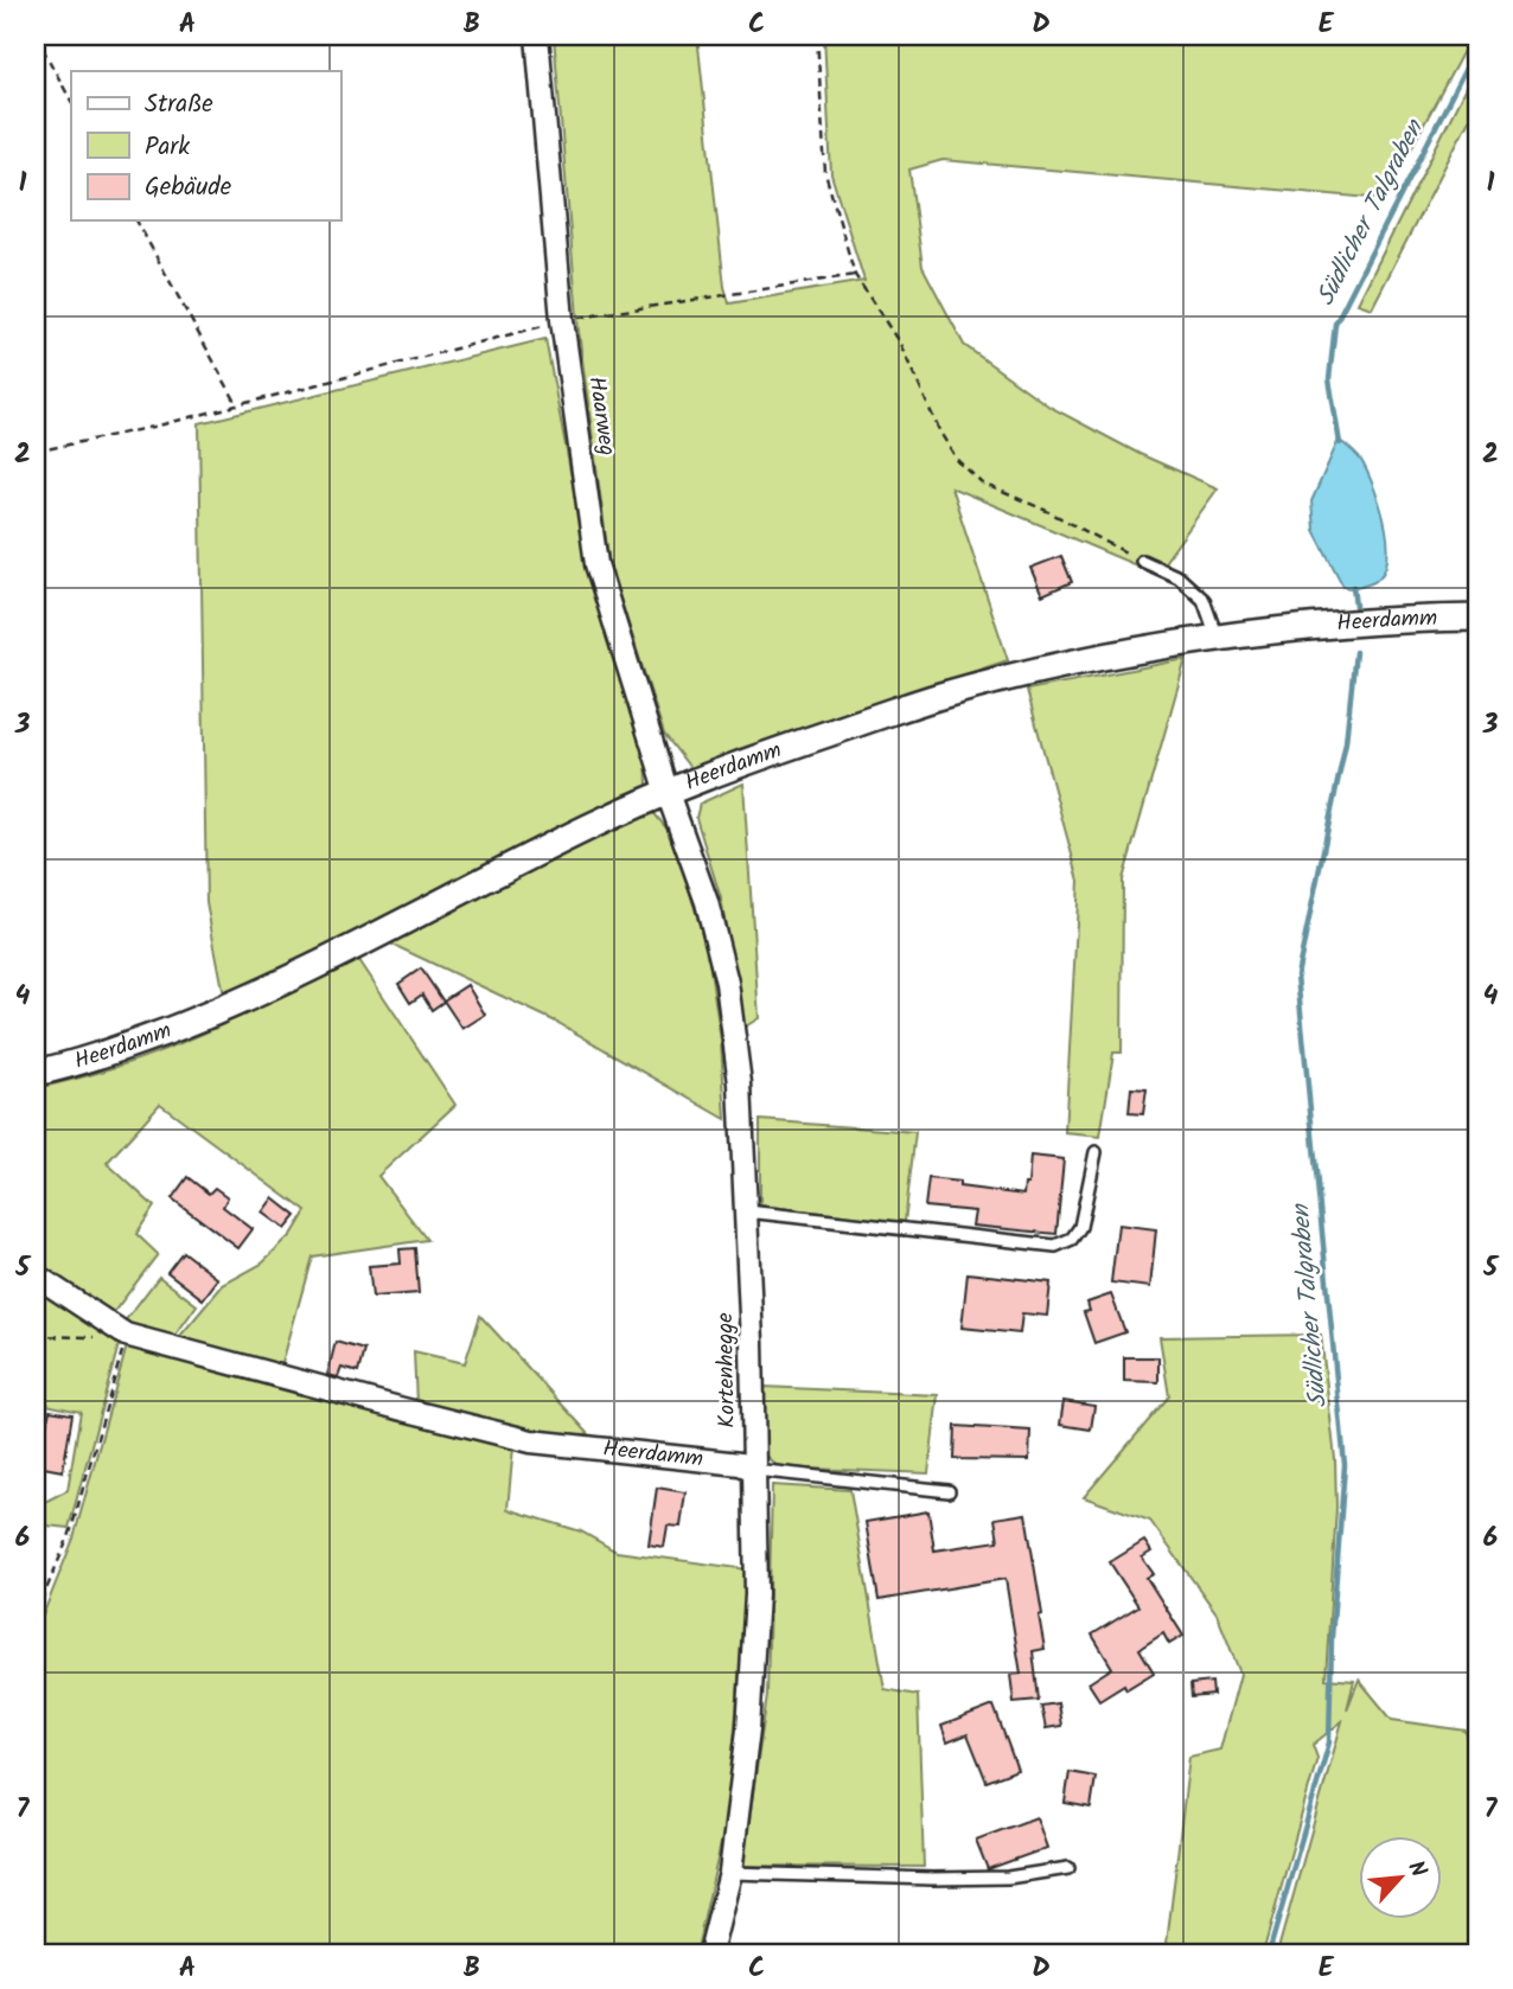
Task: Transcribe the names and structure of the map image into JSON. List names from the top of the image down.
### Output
{
  "streets": {
    "street": ["Haarweg", "Heerdamm", "Kortenhegge"]
  },
  "crossings": [
    ["Haarweg", "Heerdamm"],
    ["Haarweg", "Kortenhegge"],
    ["Heerdamm", "Kortenhegge"]
  ],
  "water": ["Südlicher Talgraben"],
  "legend": ["Straße", "Park", "Gebäude"],
  "north": "top right",
  "grid": {
    "columns": [
      "A",
      "B",
      "C",
      "D",
      "E"
    ],
    "rows": [
      "1",
      "2",
      "3",
      "4",
      "5",
      "6",
      "7"
    ]
  }
}
